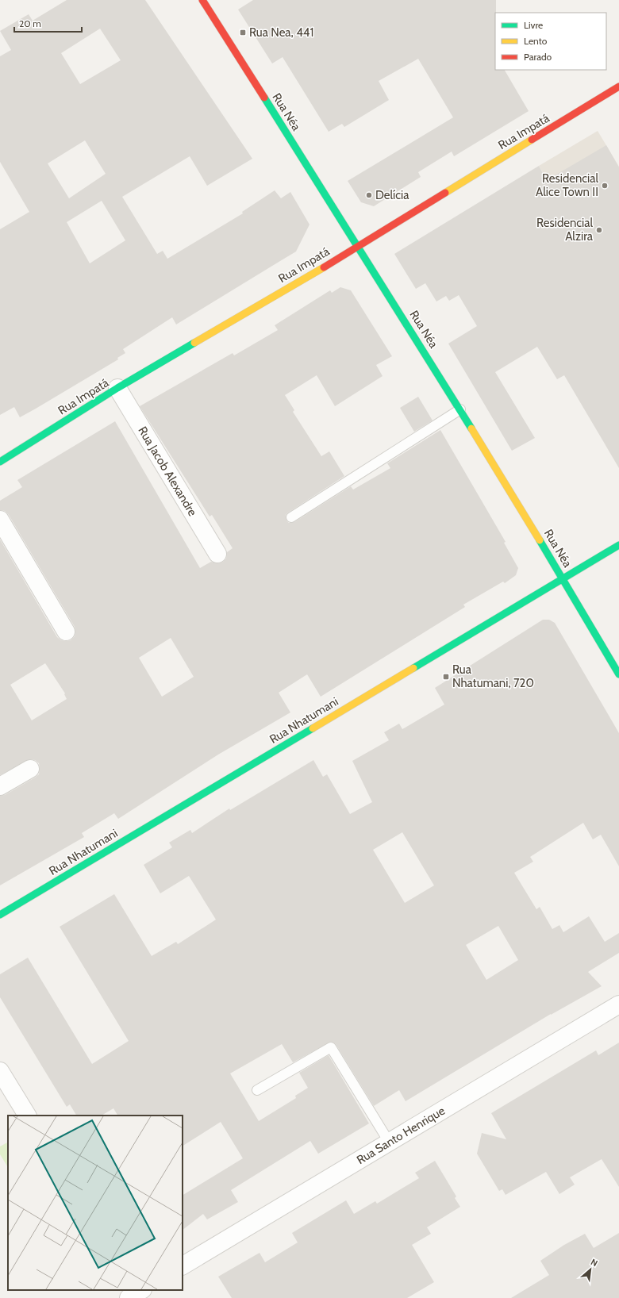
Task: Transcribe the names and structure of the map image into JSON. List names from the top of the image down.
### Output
{
  "streets": {
    "street": [
      "Rua Néa",
      "Rua Impatá",
      "Rua Jacob Alexandre",
      "Rua Nhatumani",
      "Rua Santo Henrique"
    ]
  },
  "crossings": [
    ["Rua Néa", "Rua Impatá"],
    ["Rua Néa", "Rua Nhatumani"],
    ["Rua Impatá", "Rua Jacob Alexandre"]
  ],
  "places": {
    "transit": ["Rua Nea, 441", "Rua Nhatumani, 720"],
    "other": ["Residencial Alice Town II", "Delícia", "Residencial Alzira"]
  },
  "legend": ["Livre", "Lento", "Parado"],
  "scale_bar": "20 m",
  "north": "top right"
}
